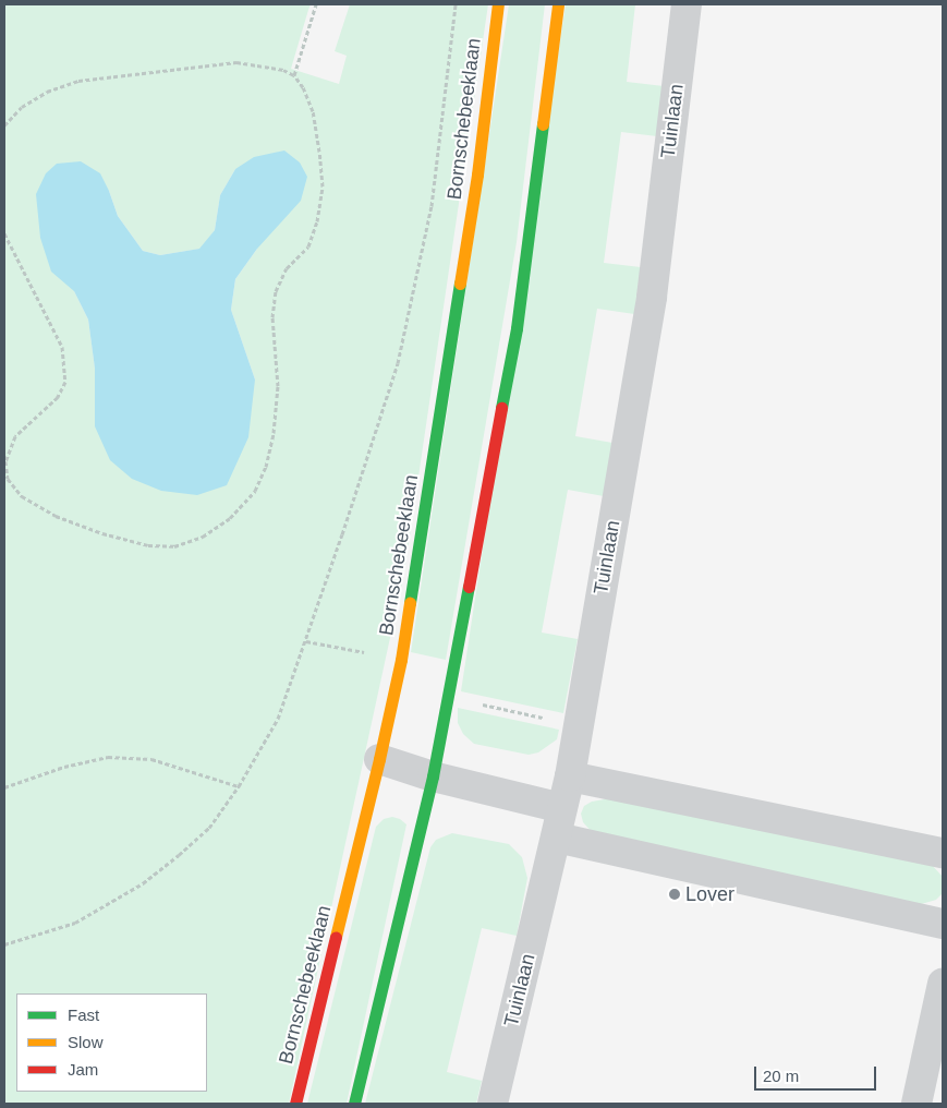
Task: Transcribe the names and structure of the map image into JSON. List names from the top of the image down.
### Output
{
  "streets": {
    "street": ["Bornschebeeklaan", "Tuinlaan"]
  },
  "places": ["Lover"],
  "legend": ["Fast", "Slow", "Jam"],
  "scale_bar": "20 m"
}
